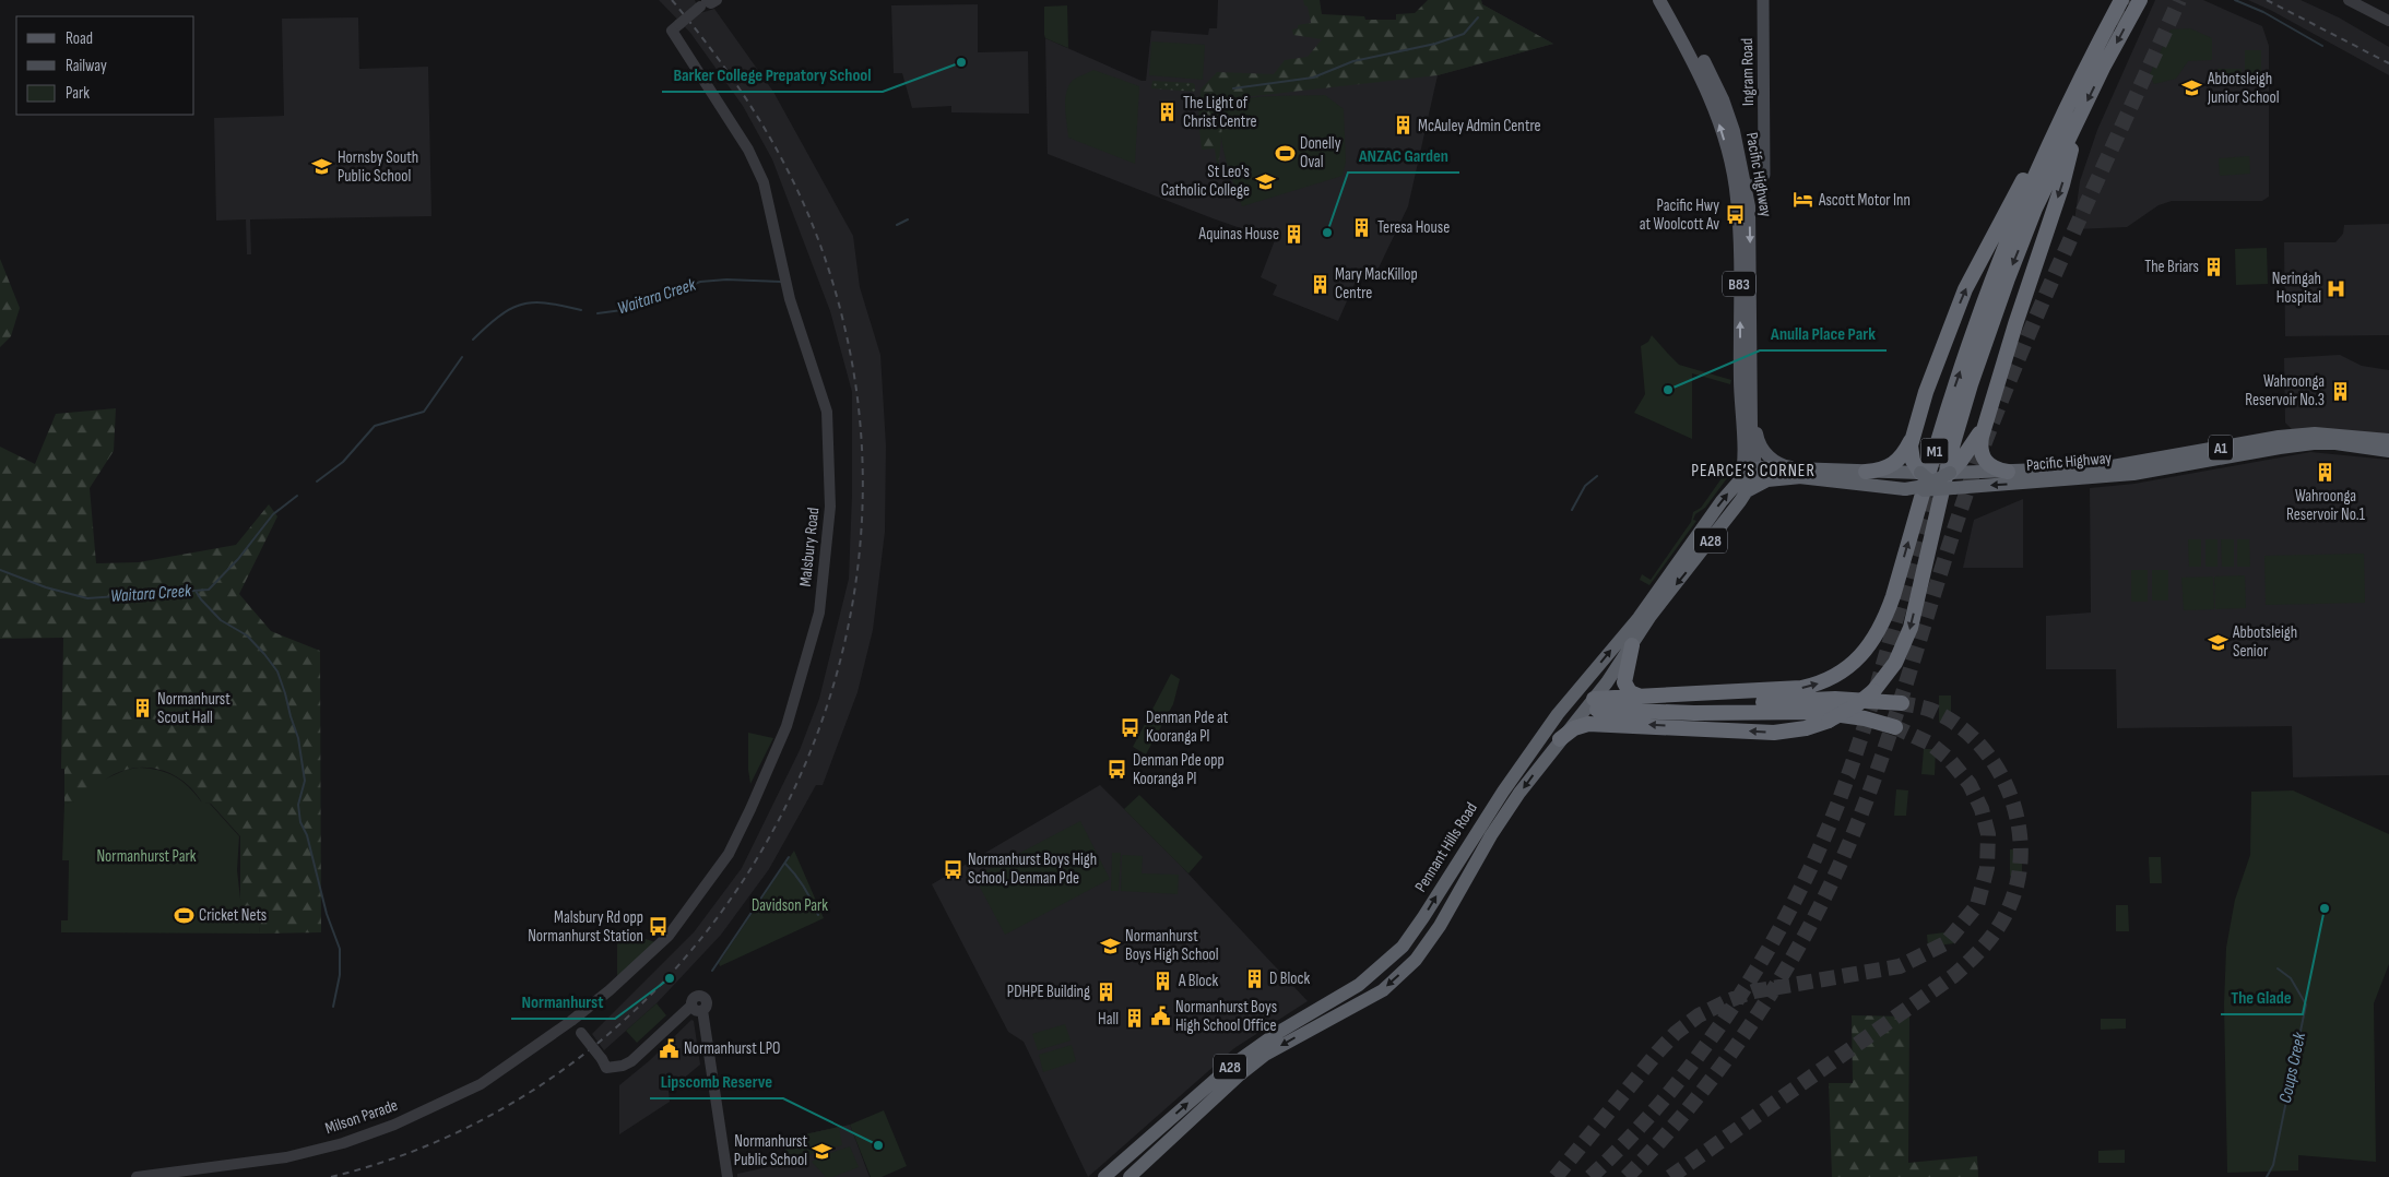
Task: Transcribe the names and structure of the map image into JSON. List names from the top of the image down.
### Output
{
  "streets": {
    "highway": [
      "Pacific Highway",
      "A1",
      "M1",
      "A28",
      "Pennant Hills Road"
    ],
    "main road": ["Ingram Road", "B83"],
    "street": ["Malsbury Road", "Milson Parade"]
  },
  "crossings": [
    ["Ingram Road", "Pacific Highway"],
    ["Pacific Highway", "M1"],
    ["Pacific Highway", "A28"],
    ["Pacific Highway", "Pennant Hills Road"],
    ["M1", "A28"],
    ["M1", "Pennant Hills Road"],
    ["A28", "Pennant Hills Road"],
    ["Malsbury Road", "Milson Parade"]
  ],
  "districts": ["PEARCE’S CORNER"],
  "water": ["Waitara Creek", "Coups Creek"],
  "parks": ["Normanhurst Park", "Davidson Park"],
  "places": {
    "other": [
      "Barker College Prepatory School",
      "ANZAC Garden",
      "Anulla Place Park",
      "The Glade",
      "Normanhurst",
      "Lipscomb Reserve"
    ],
    "school or university": [
      "Abbotsleigh Junior School",
      "Hornsby South Public School",
      "St Leo's Catholic College",
      "Abbotsleigh Senior",
      "Normanhurst Boys High School",
      "Normanhurst Public School"
    ],
    "building": [
      "The Light of Christ Centre",
      "McAuley Admin Centre",
      "Teresa House",
      "Aquinas House",
      "The Briars",
      "Mary MacKillop Centre",
      "Wahroonga Reservoir No.3",
      "Wahroonga Reservoir No.1",
      "Normanhurst Scout Hall",
      "D Block",
      "A Block",
      "PDHPE Building",
      "Hall"
    ],
    "sports": ["Donelly Oval", "Cricket Nets"],
    "hotel": ["Ascott Motor Inn"],
    "bus stop": [
      "Pacific Hwy at Woolcott Av",
      "Denman Pde at Kooranga Pl",
      "Denman Pde opp Kooranga Pl",
      "Normanhurst Boys High School, Denman Pde",
      "Malsbury Rd opp Normanhurst Station"
    ],
    "hospital": ["Neringah Hospital"],
    "public building": ["Normanhurst Boys High School Office", "Normanhurst LPO"]
  },
  "legend": ["Road", "Railway", "Park"]
}
